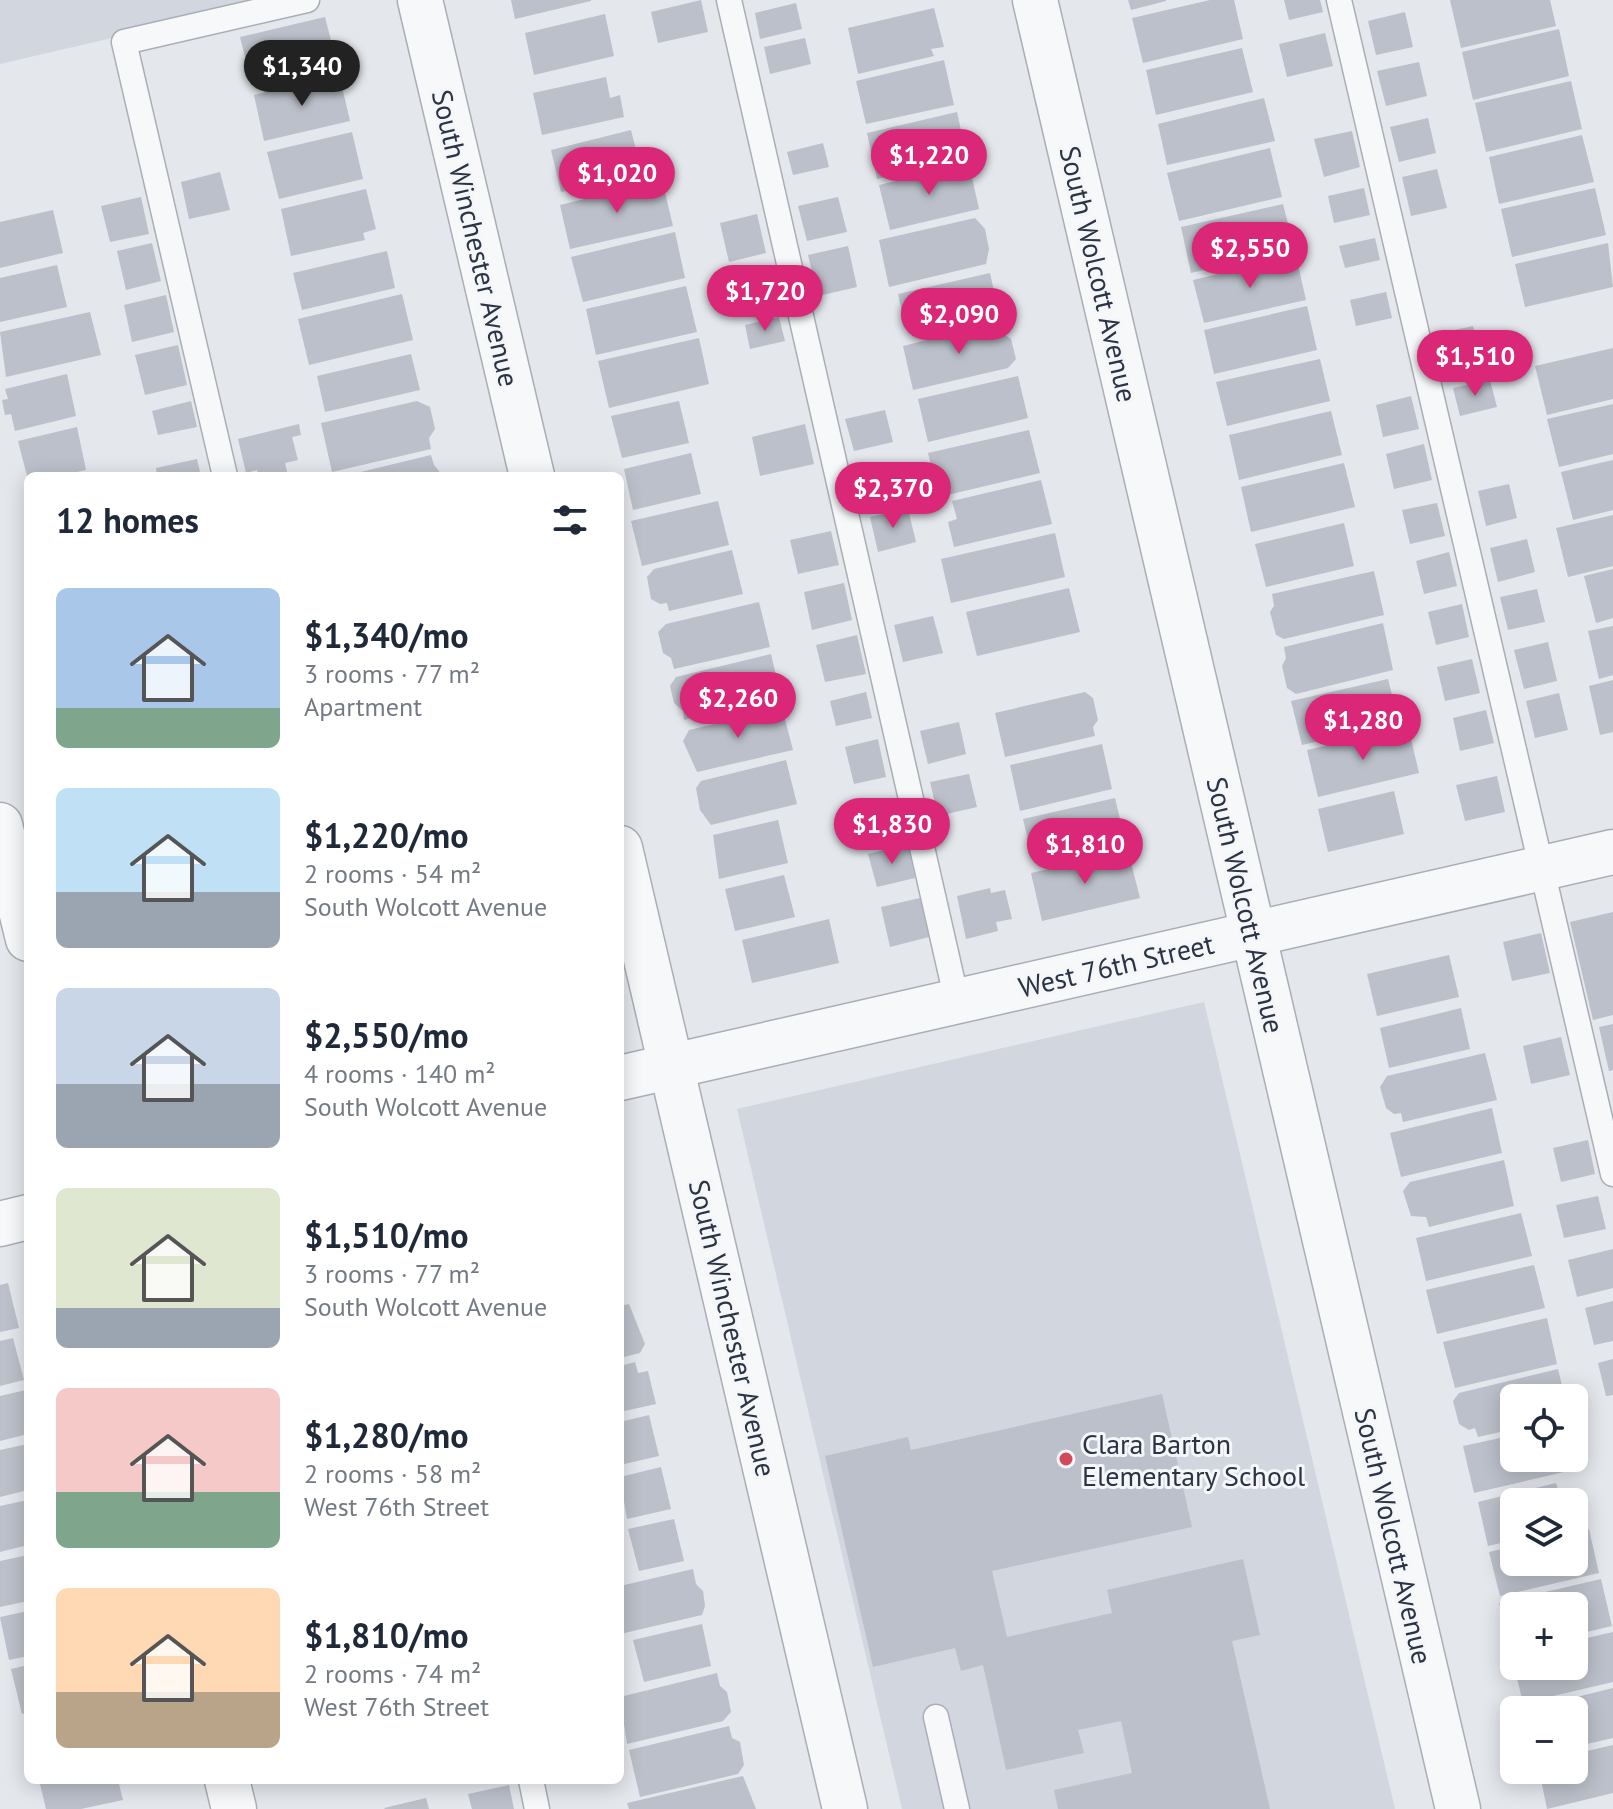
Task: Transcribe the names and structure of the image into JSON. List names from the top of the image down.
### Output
{
  "streets": {
    "street": ["South Winchester Avenue", "South Wolcott Avenue", "West 76th Street"]
  },
  "crossings": [
    ["South Winchester Avenue", "West 76th Street"],
    ["South Wolcott Avenue", "West 76th Street"]
  ],
  "places": ["Clara Barton Elementary School"],
  "page": {
    "price": [
      "$1,340",
      "$1,220",
      "$1,020",
      "$2,550",
      "$1,720",
      "$2,090",
      "$1,510",
      "$2,370",
      "$2,260",
      "$1,280",
      "$1,830",
      "$1,810"
    ],
    "heading": "12 homes",
    "list": [
      {
        "name": "$1,340/mo",
        "note": "3 rooms · 77 m² · Apartment"
      },
      {
        "name": "$1,220/mo",
        "note": "2 rooms · 54 m² · South Wolcott Avenue"
      },
      {
        "name": "$2,550/mo",
        "note": "4 rooms · 140 m² · South Wolcott Avenue"
      },
      {
        "name": "$1,510/mo",
        "note": "3 rooms · 77 m² · South Wolcott Avenue"
      },
      {
        "name": "$1,280/mo",
        "note": "2 rooms · 58 m² · West 76th Street"
      },
      {
        "name": "$1,810/mo",
        "note": "2 rooms · 74 m² · West 76th Street"
      }
    ],
    "map_buttons": ["+", "−"]
  }
}
